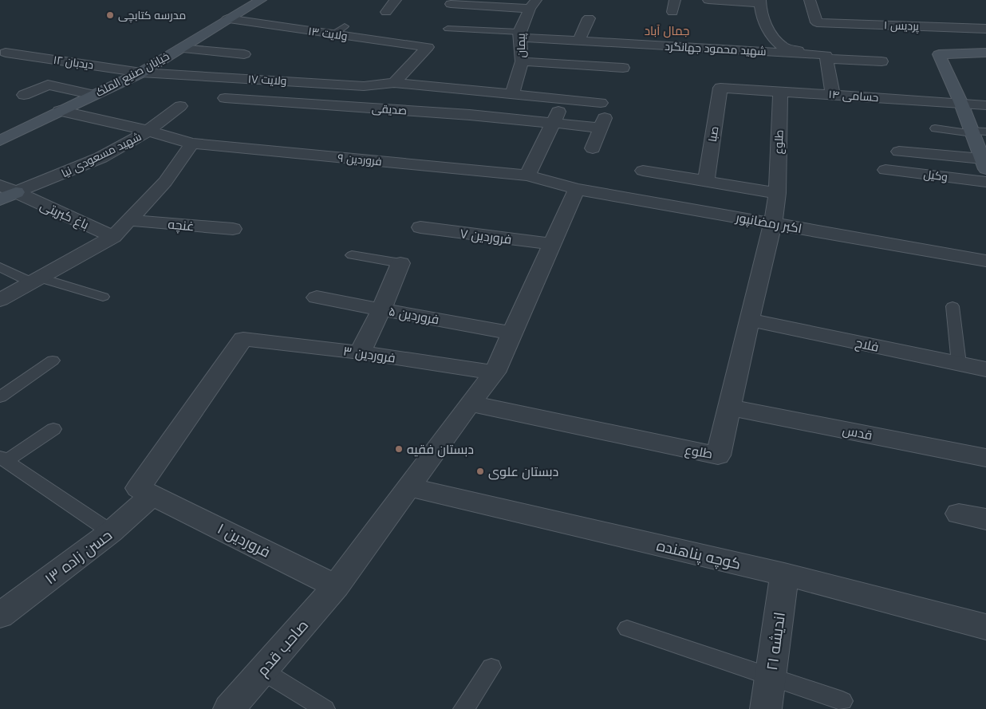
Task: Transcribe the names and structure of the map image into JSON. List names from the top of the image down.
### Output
{
  "streets": {
    "street": [
      "پردیس ۱",
      "ولایت ۱۳",
      "پیمان",
      "شهید محمود جهانگرد",
      "دیدبان ۱۲",
      "خیابان صنیع الملک",
      "ولایت ۱۷",
      "حسامی ۱۴",
      "صدیقی",
      "صبا",
      "طلوع",
      "شهید مسعودی نیا",
      "فروردین ۹",
      "وکیل",
      "باغ کبریتی",
      "اکبر رمضانپور",
      "غنچه",
      "فروردین ۷",
      "فروردین ۵",
      "فلاح",
      "فروردین ۳",
      "قدس",
      "فروردین ۱",
      "کوچه پناهنده",
      "حسن زاده ۱۳",
      "اندیشه ۲۱",
      "صاحب قدم"
    ]
  },
  "crossings": [
    ["ولایت ۱۳", "خیابان صنیع الملک"],
    ["ولایت ۱۳", "ولایت ۱۷"],
    ["پیمان", "شهید محمود جهانگرد"],
    ["پیمان", "ولایت ۱۷"],
    ["دیدبان ۱۲", "خیابان صنیع الملک"],
    ["دیدبان ۱۲", "ولایت ۱۷"],
    ["خیابان صنیع الملک", "ولایت ۱۷"],
    ["خیابان صنیع الملک", "فروردین ۹"],
    ["حسامی ۱۴", "صبا"],
    ["حسامی ۱۴", "طلوع"],
    ["طلوع", "اکبر رمضانپور"],
    ["طلوع", "فلاح"],
    ["طلوع", "قدس"],
    ["طلوع", "صاحب قدم"],
    ["شهید مسعودی نیا", "فروردین ۹"],
    ["شهید مسعودی نیا", "باغ کبریتی"],
    ["فروردین ۹", "اکبر رمضانپور"],
    ["فروردین ۹", "صاحب قدم"],
    ["اکبر رمضانپور", "صاحب قدم"],
    ["فروردین ۷", "صاحب قدم"],
    ["فروردین ۵", "صاحب قدم"],
    ["فروردین ۳", "فروردین ۱"],
    ["فروردین ۳", "صاحب قدم"],
    ["فروردین ۱", "حسن زاده ۱۳"],
    ["فروردین ۱", "صاحب قدم"],
    ["کوچه پناهنده", "اندیشه ۲۱"],
    ["کوچه پناهنده", "صاحب قدم"]
  ],
  "districts": ["جمال آباد"],
  "places": ["مدرسه کتابچی", "دبستان فقیه", "دبستان علوی"]
}
